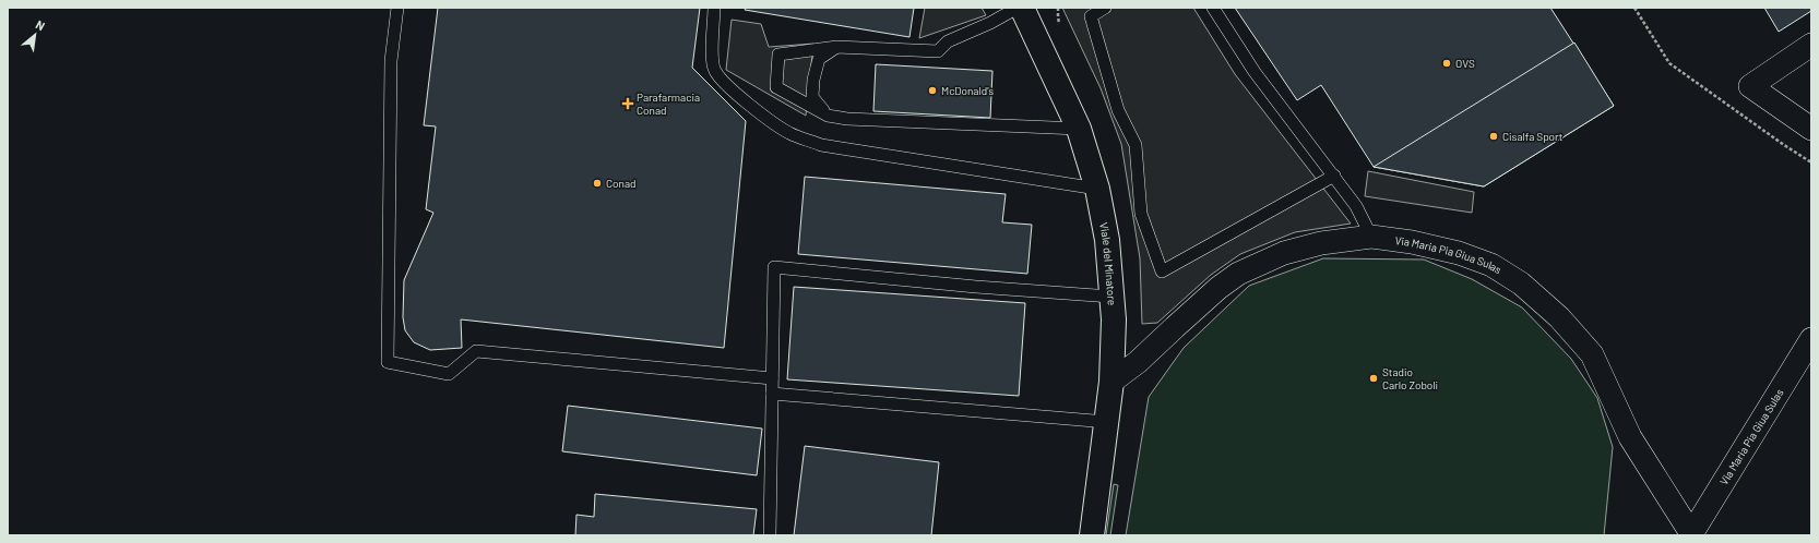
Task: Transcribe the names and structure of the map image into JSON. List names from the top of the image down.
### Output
{
  "streets": {
    "main road": ["Viale del Minatore"],
    "street": ["Via Maria Pia Giua Sulas"]
  },
  "crossings": [
    ["Via Maria Pia Giua Sulas", "Viale del Minatore"]
  ],
  "places": {
    "other": [
      "OVS",
      "McDonald's",
      "Cisalfa Sport",
      "Conad",
      "Stadio Carlo Zoboli"
    ],
    "health": ["Parafarmacia Conad"]
  },
  "north": "top right"
}
